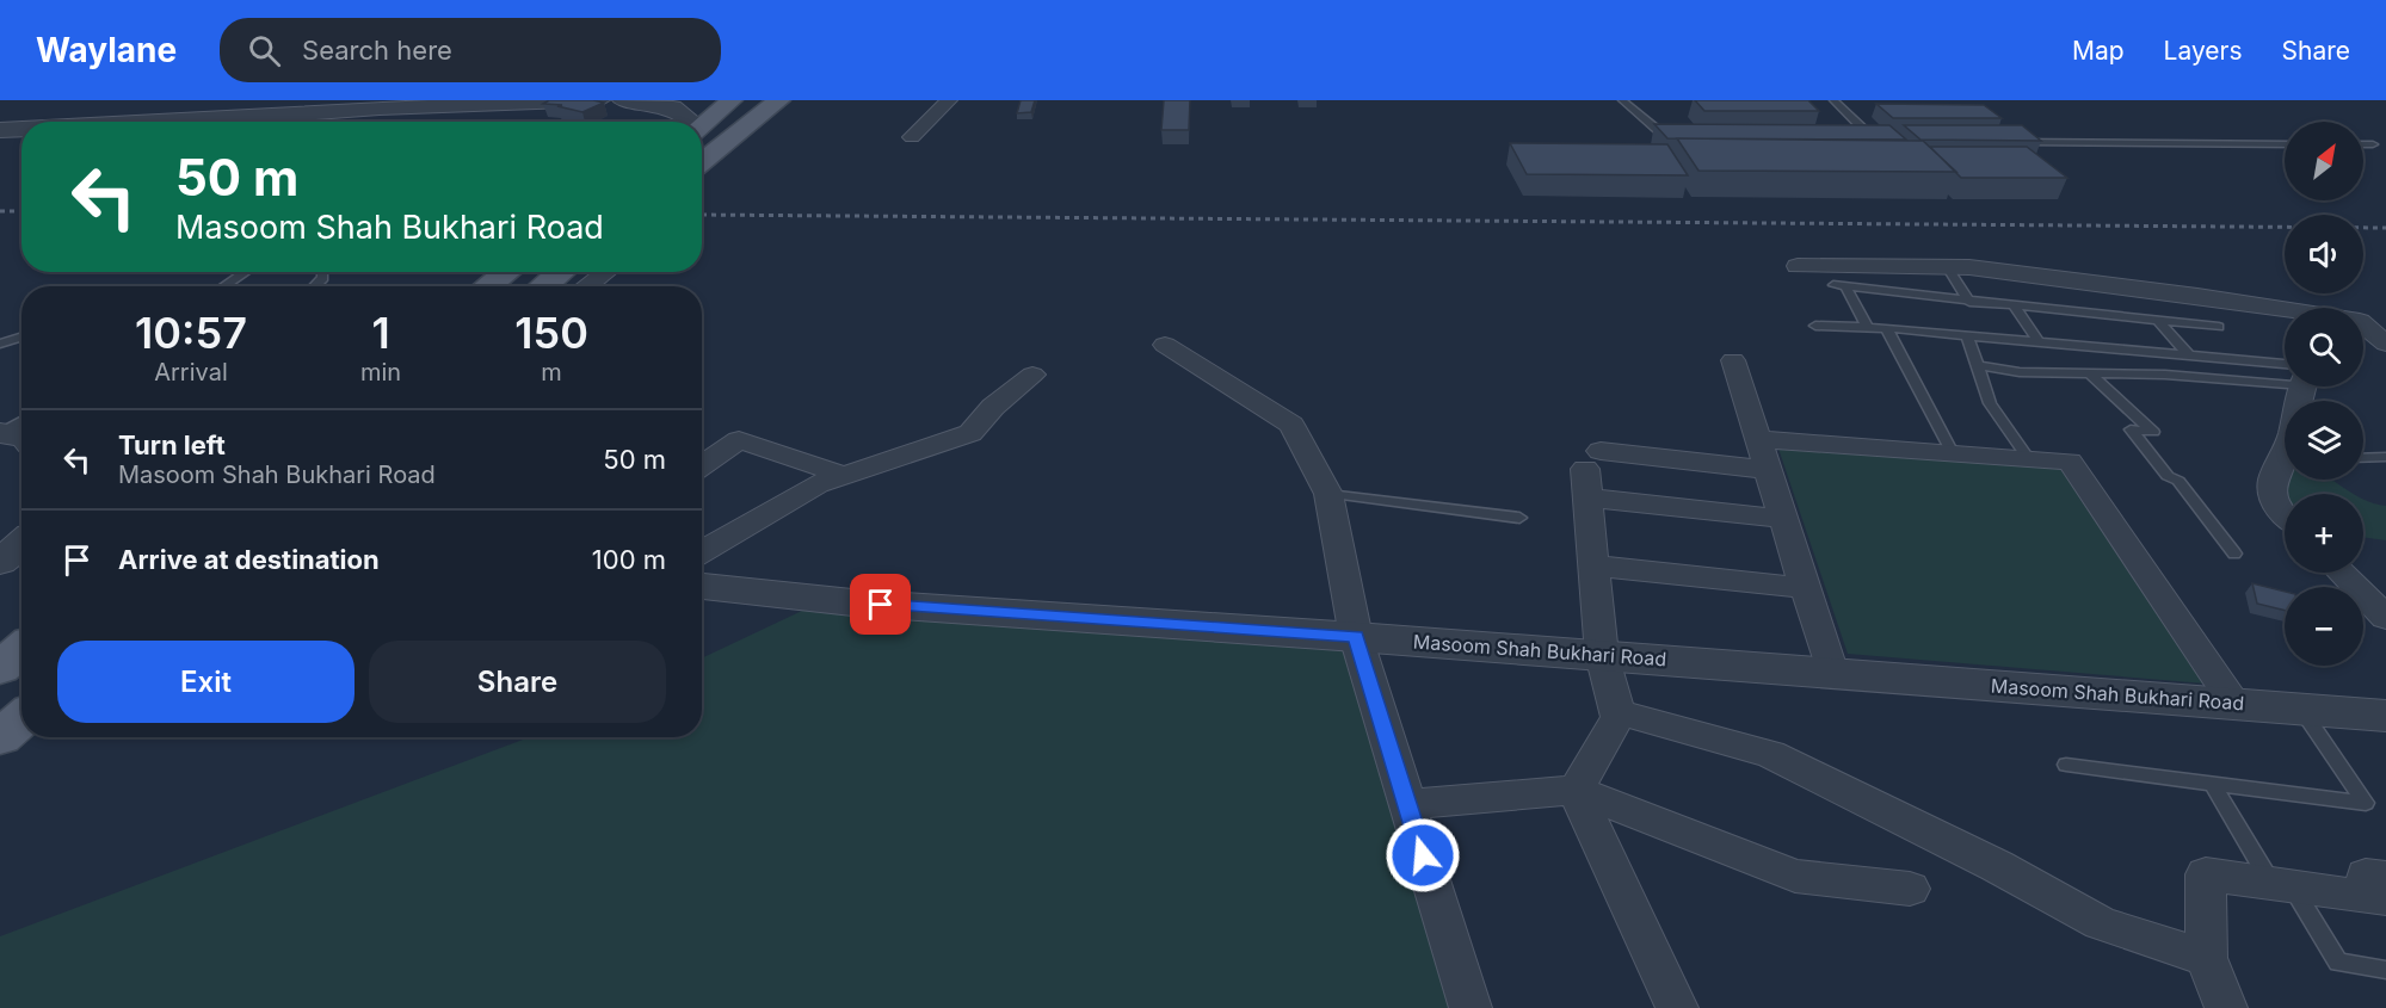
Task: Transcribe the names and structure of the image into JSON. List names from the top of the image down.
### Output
{
  "streets": {
    "street": ["Masoom Shah Bukhari Road"]
  },
  "north": "top right",
  "page": {
    "header": "Waylane",
    "search": "Search here",
    "nav": ["Map", "Layers", "Share"],
    "map_buttons": ["+", "−"],
    "turn": ["50 m", "Masoom Shah Bukhari Road"],
    "eta": [
      "10:57",
      "Arrival",
      "1",
      "min",
      "150",
      "m"
    ],
    "list": [
      {
        "name": "Turn left",
        "note": "Masoom Shah Bukhari Road",
        "value": "50 m"
      },
      {
        "name": "Arrive at destination",
        "value": "100 m"
      }
    ],
    "buttons": ["Exit", "Share"]
  }
}
